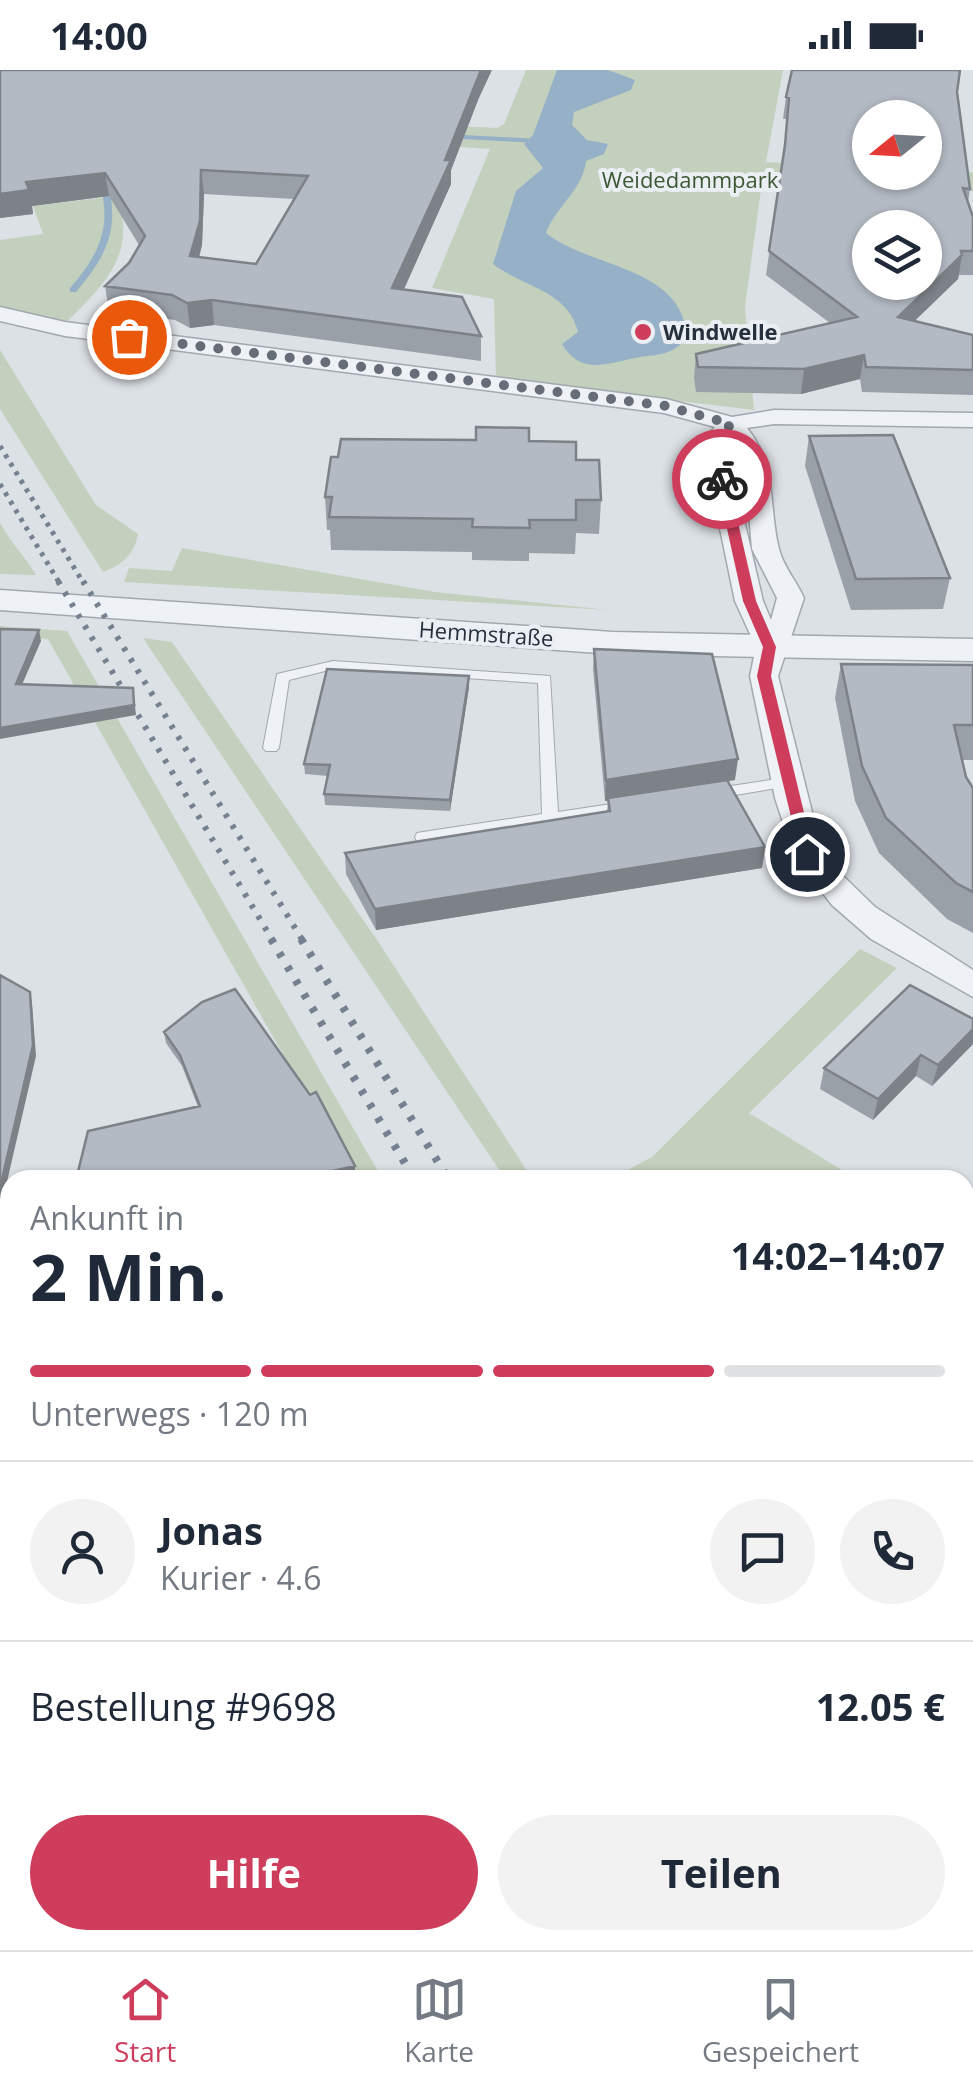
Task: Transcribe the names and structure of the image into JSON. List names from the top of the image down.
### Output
{
  "streets": {
    "street": ["Hemmstraße"]
  },
  "parks": ["Weidedammpark"],
  "places": ["Windwelle"],
  "north": "left",
  "page": {
    "status": "14:00",
    "heading": ["2 Min.", "Ankunft in", "14:02–14:07"],
    "panel": [
      "Jonas",
      "Kurier · 4.6",
      "Bestellung #9698",
      "12.05 €"
    ],
    "bar": "Unterwegs · 120 m",
    "buttons": ["Hilfe", "Teilen"],
    "tabs": ["Start", "Karte", "Gespeichert"]
  }
}
